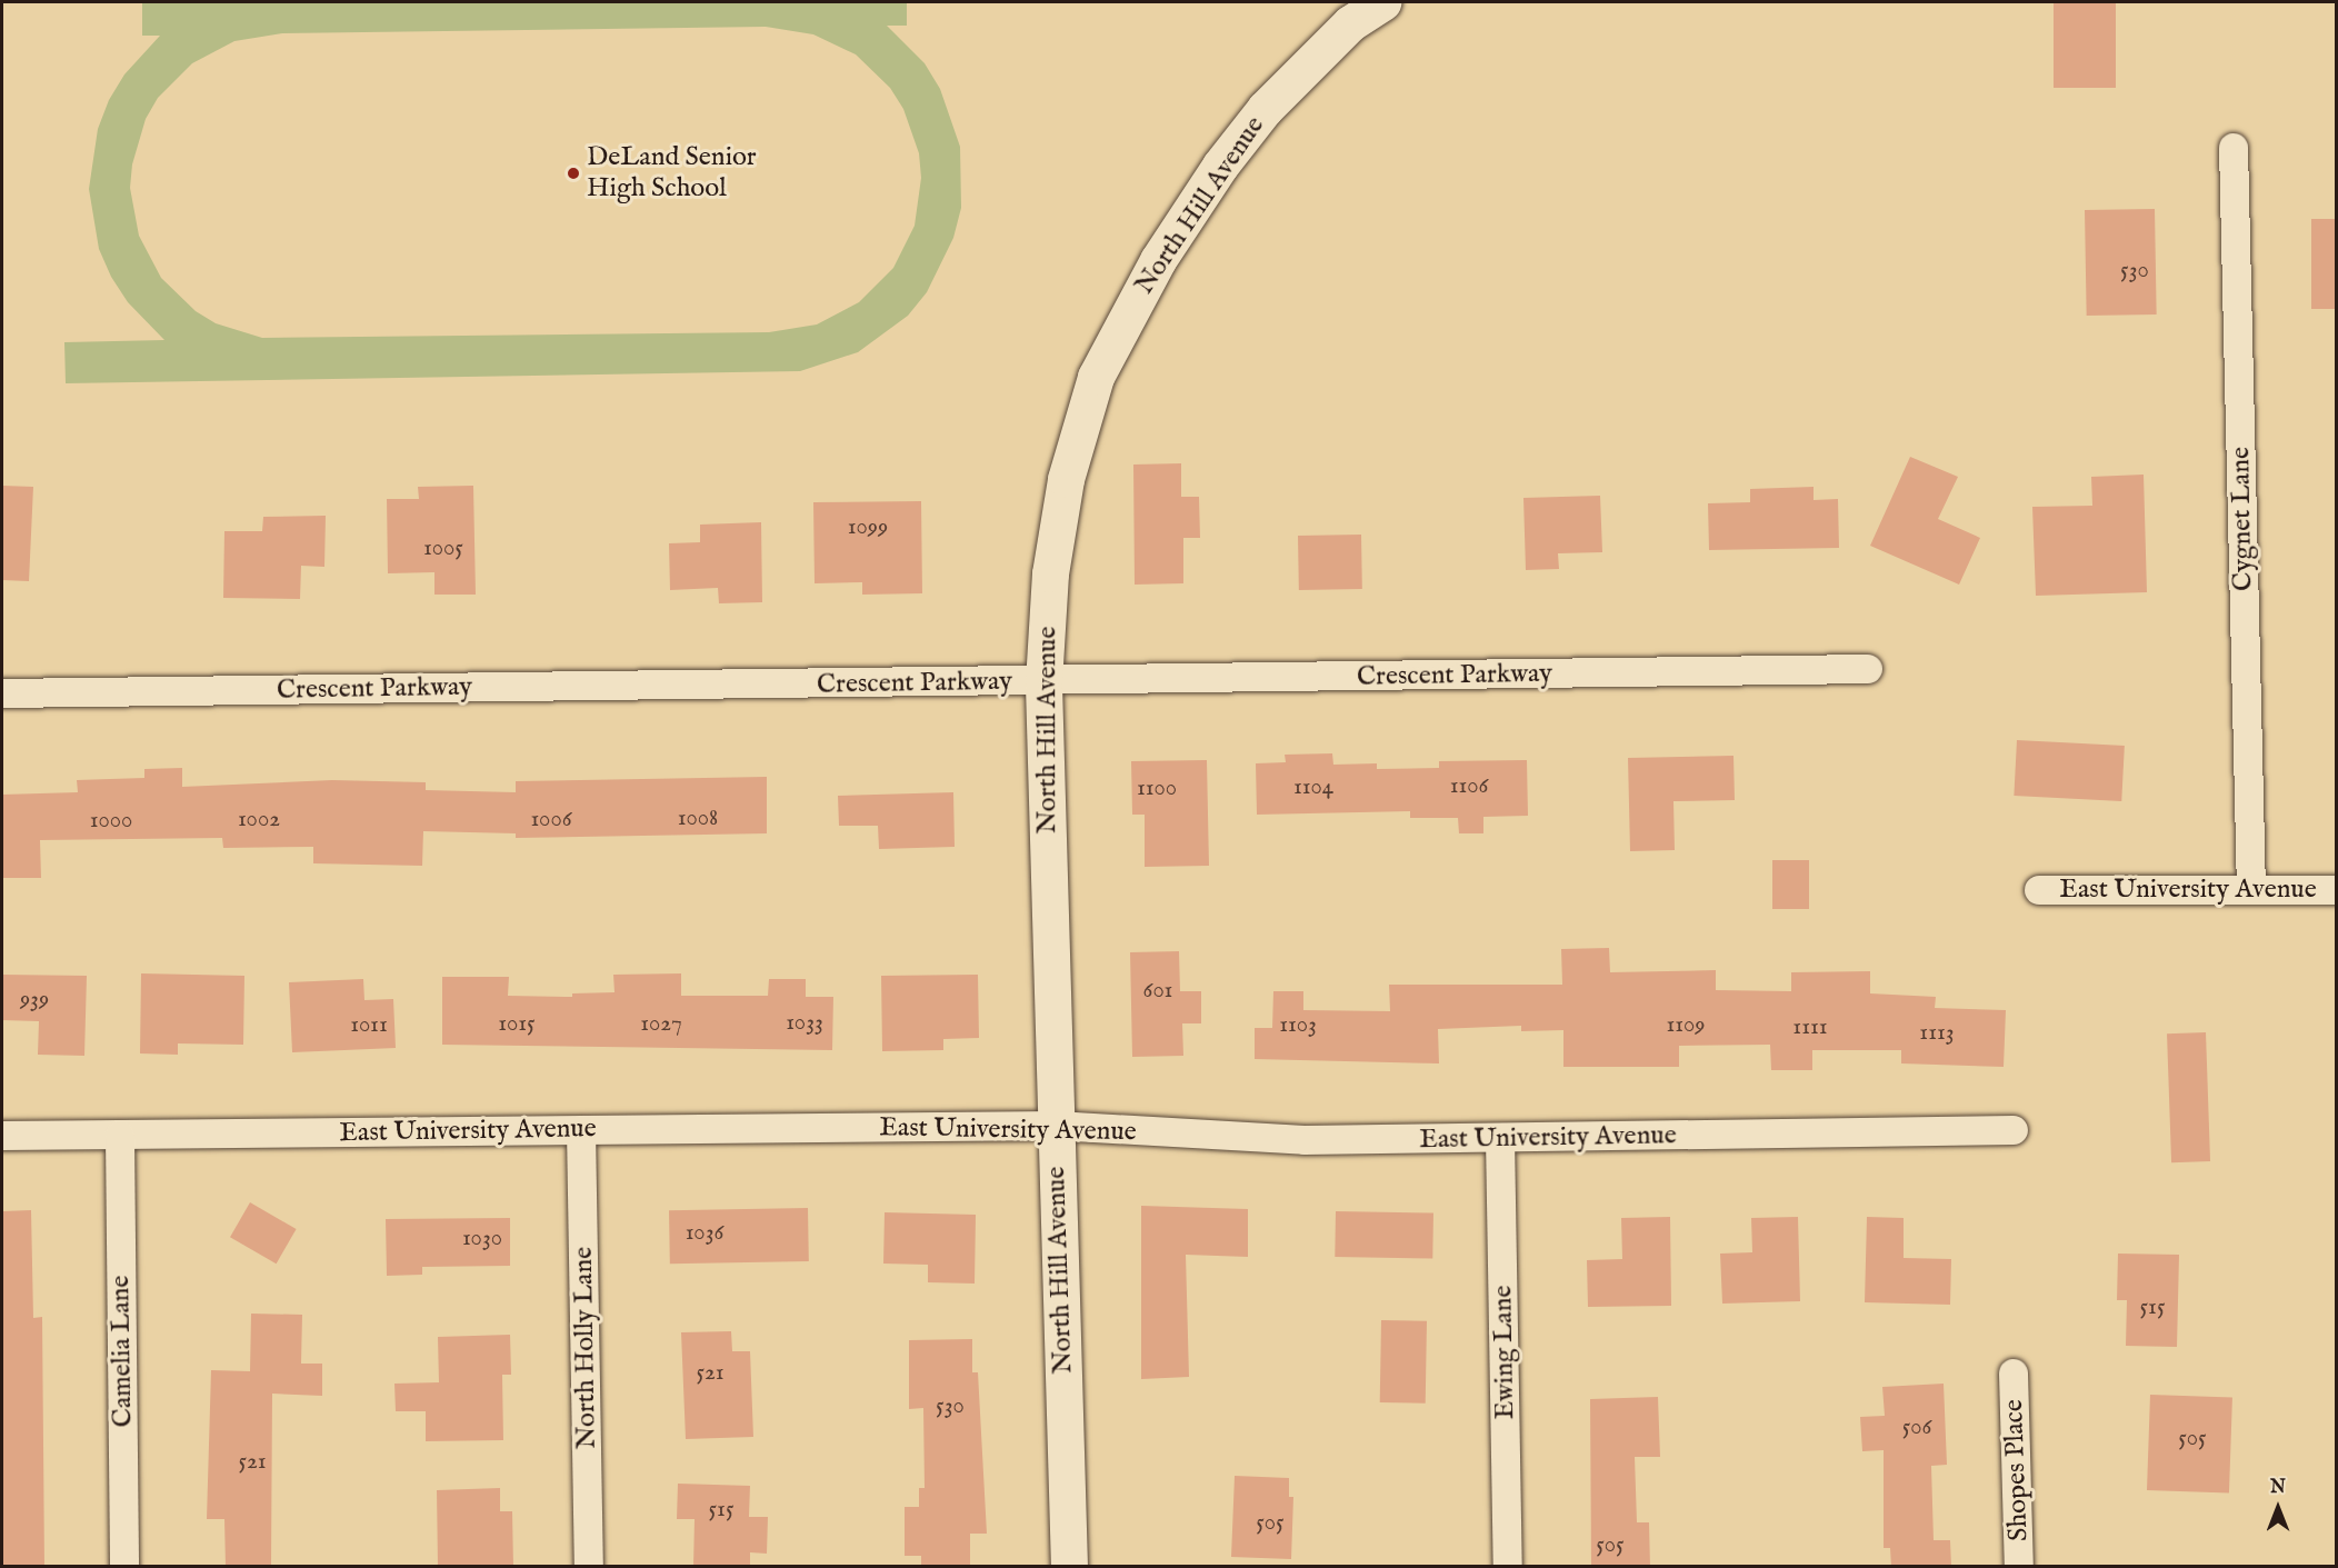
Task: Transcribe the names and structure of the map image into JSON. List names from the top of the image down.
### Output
{
  "streets": {
    "street": [
      "North Hill Avenue",
      "Cygnet Lane",
      "Crescent Parkway",
      "East University Avenue",
      "North Holly Lane",
      "Camelia Lane",
      "Ewing Lane",
      "Shopes Place"
    ]
  },
  "crossings": [
    ["North Hill Avenue", "Crescent Parkway"],
    ["North Hill Avenue", "East University Avenue"],
    ["Cygnet Lane", "East University Avenue"],
    ["East University Avenue", "North Holly Lane"],
    ["East University Avenue", "Camelia Lane"],
    ["East University Avenue", "Ewing Lane"]
  ],
  "places": ["DeLand Senior High School"],
  "house_numbers": [
    "530",
    "1099",
    "1005",
    "1106",
    "1104",
    "1100",
    "1008",
    "1002",
    "1006",
    "1000",
    "601",
    "939",
    "1033",
    "1015",
    "1027",
    "1011",
    "1103",
    "1109",
    "1111",
    "1113",
    "1036",
    "1030",
    "515",
    "521",
    "530",
    "506",
    "505",
    "521",
    "515",
    "505",
    "505"
  ],
  "north": "top"
}
